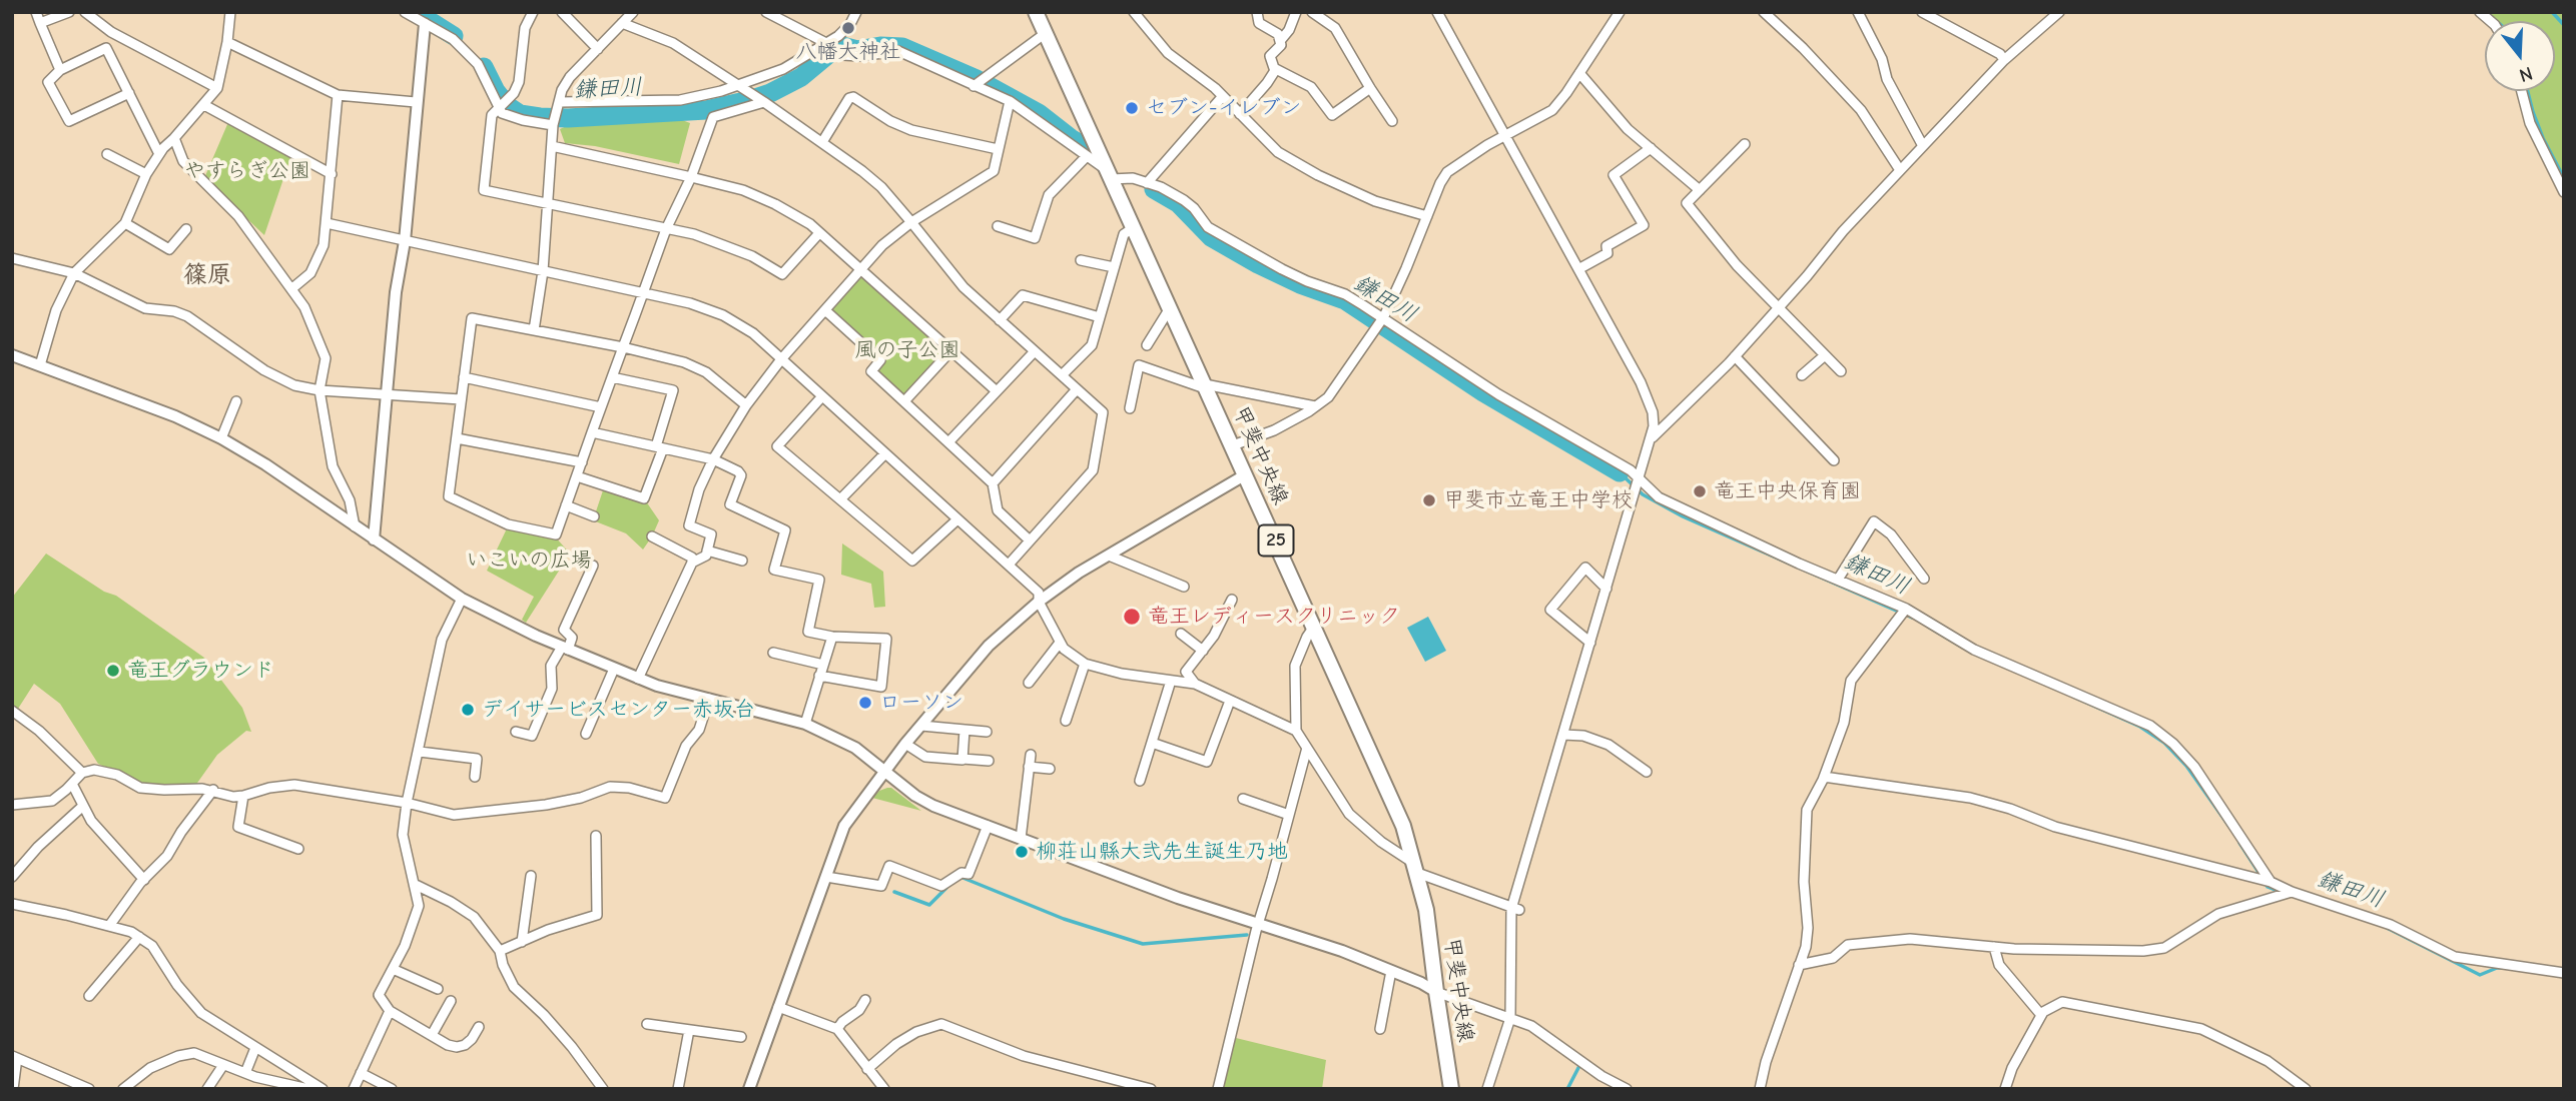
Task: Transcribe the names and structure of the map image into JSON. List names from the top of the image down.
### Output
{
  "streets": {
    "main road": ["甲斐中央線", "25"]
  },
  "districts": ["篠原"],
  "water": ["鎌田川"],
  "parks": ["やすらぎ公園", "風の子公園", "いこいの広場"],
  "places": [
    "八幡大神社",
    "セブン-イレブン",
    "竜王中央保育園",
    "甲斐市立竜王中学校",
    "竜王レディースクリニック",
    "竜王グラウンド",
    "ローソン",
    "デイサービスセンター赤坂台",
    "柳荘山縣大弐先生誕生乃地"
  ],
  "north": "bottom"
}
